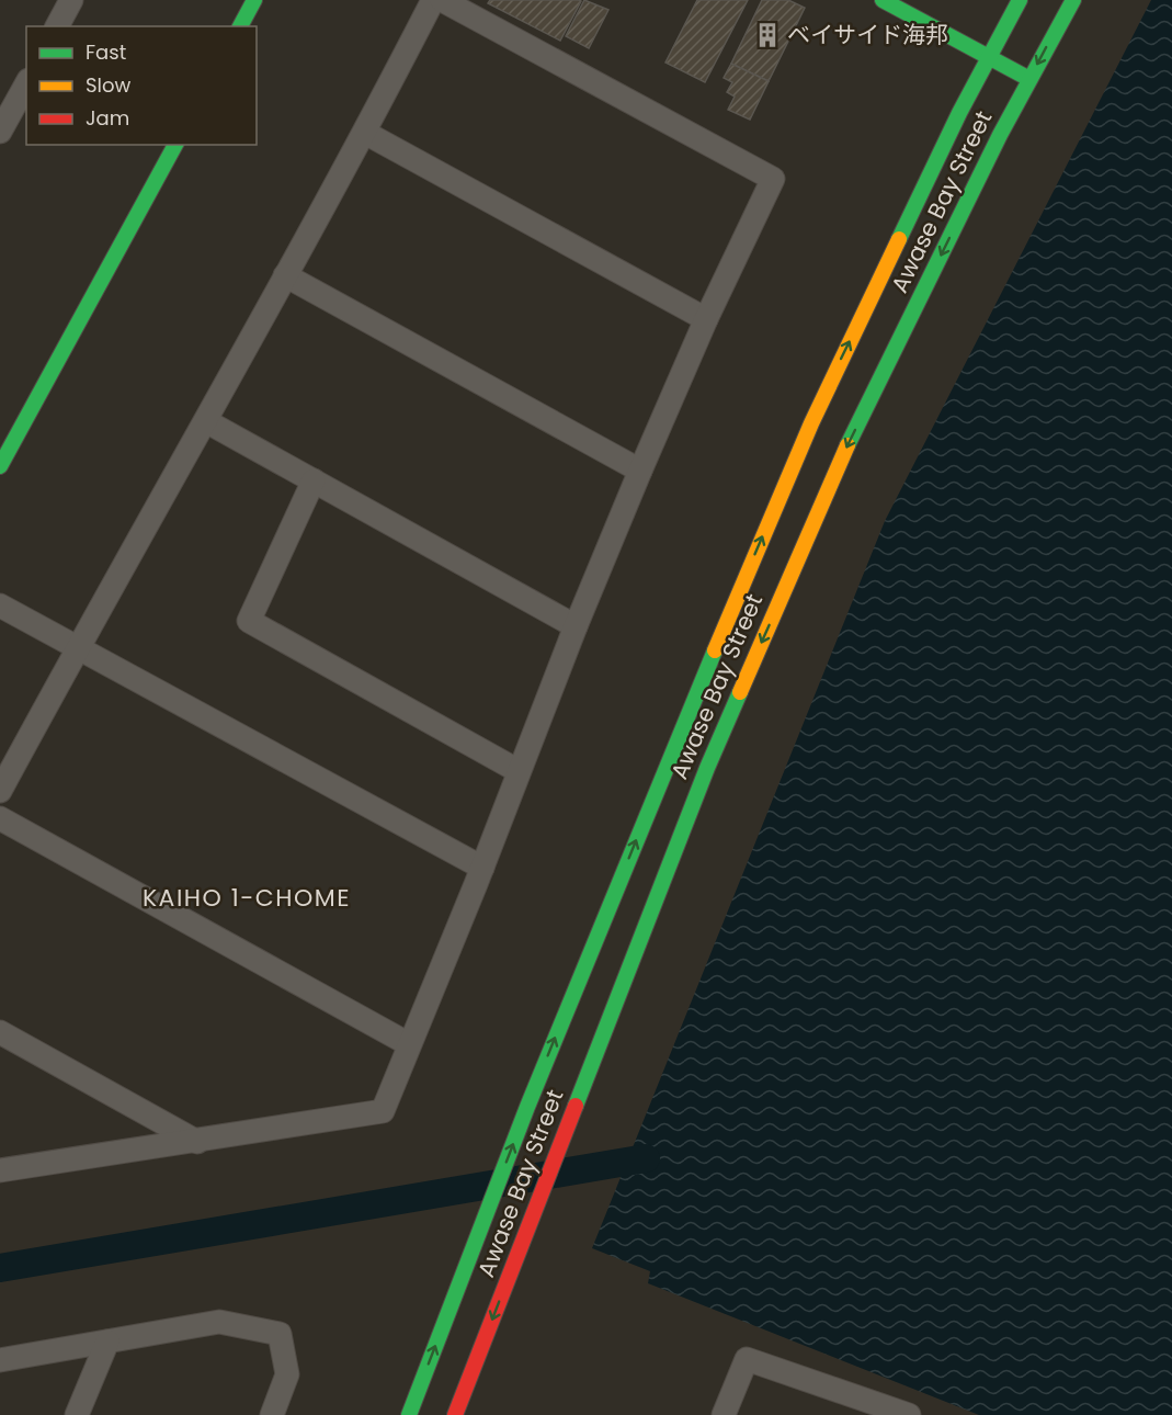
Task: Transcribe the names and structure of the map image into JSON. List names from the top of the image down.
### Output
{
  "streets": {
    "main road": ["Awase Bay Street"]
  },
  "districts": ["KAIHO 1-CHOME"],
  "places": {
    "building": ["ベイサイド海邦"]
  },
  "legend": ["Fast", "Slow", "Jam"]
}
